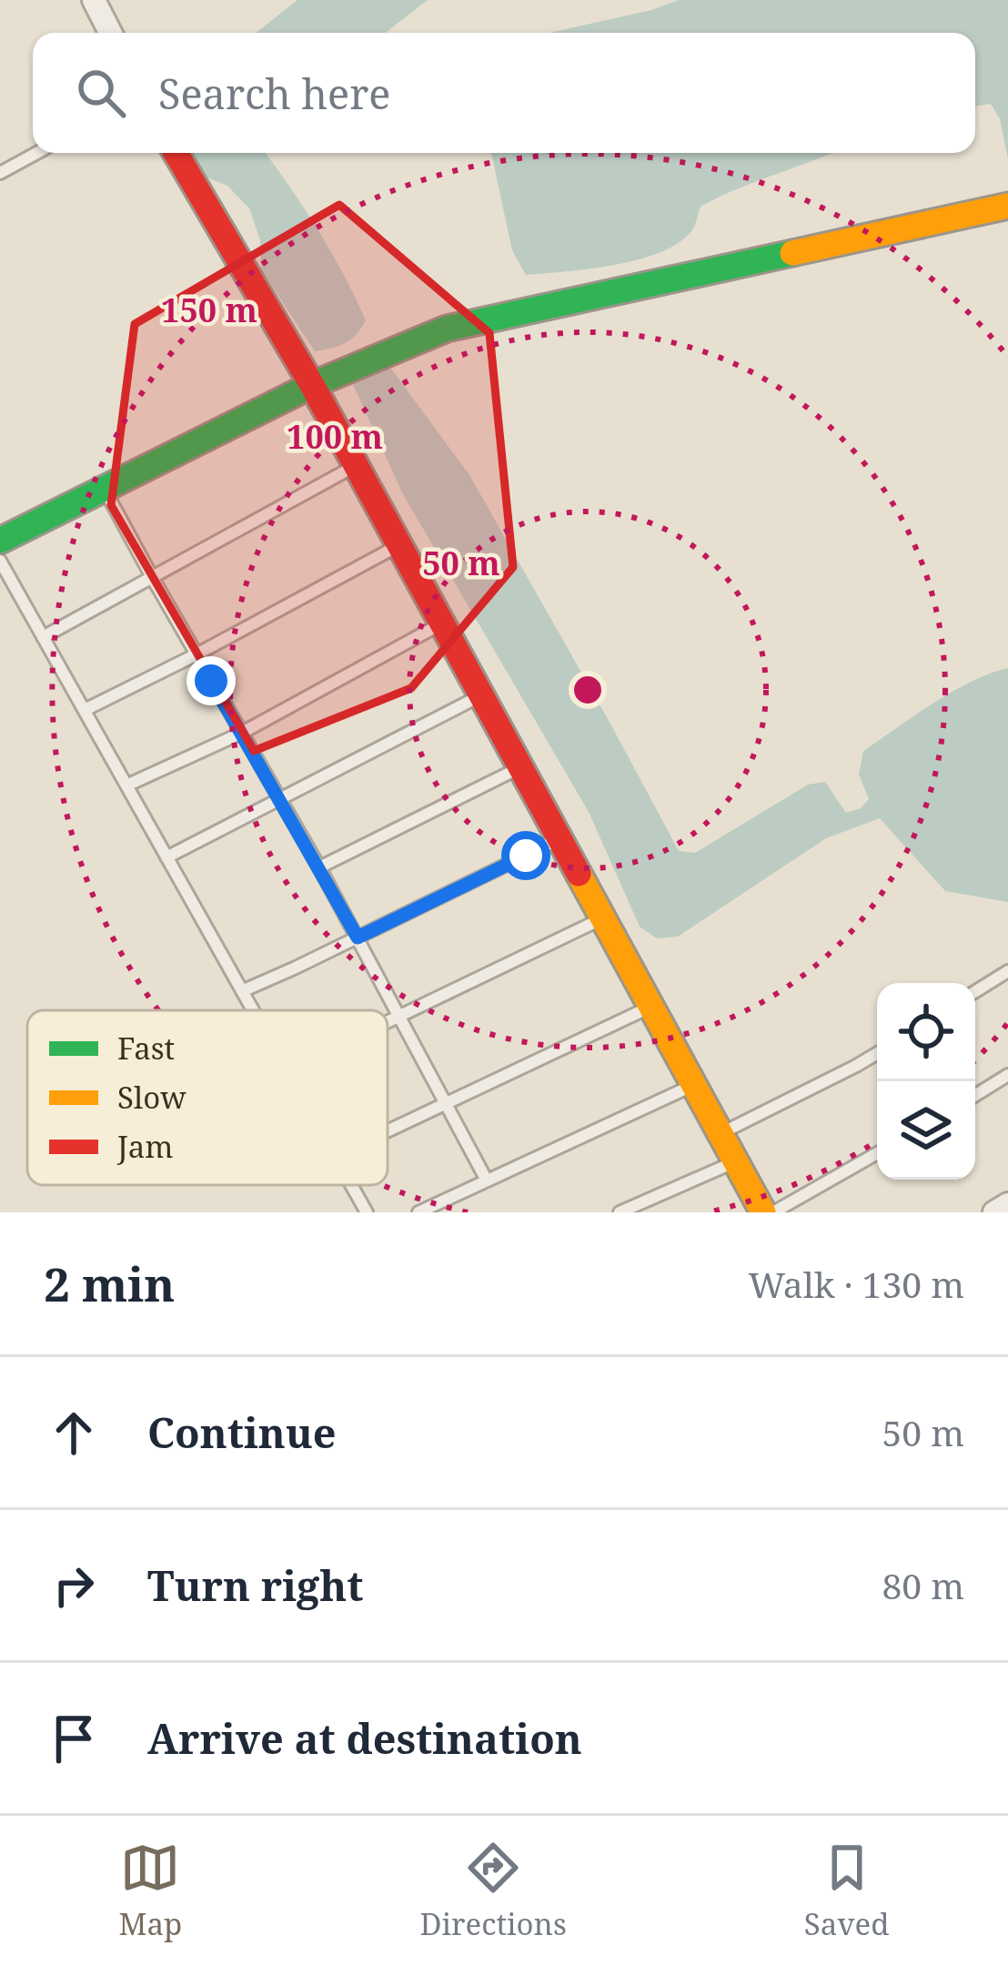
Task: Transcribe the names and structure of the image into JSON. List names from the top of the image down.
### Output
{
  "legend": ["Fast", "Slow", "Jam"],
  "page": {
    "search": "Search here",
    "heading": ["2 min", "Walk · 130 m"],
    "list": [
      ["Continue", "50 m"],
      ["Turn right", "80 m"],
      "Arrive at destination"
    ],
    "nav": ["Map", "Directions", "Saved"]
  },
  "rings": ["150 m", "100 m", "50 m"]
}
